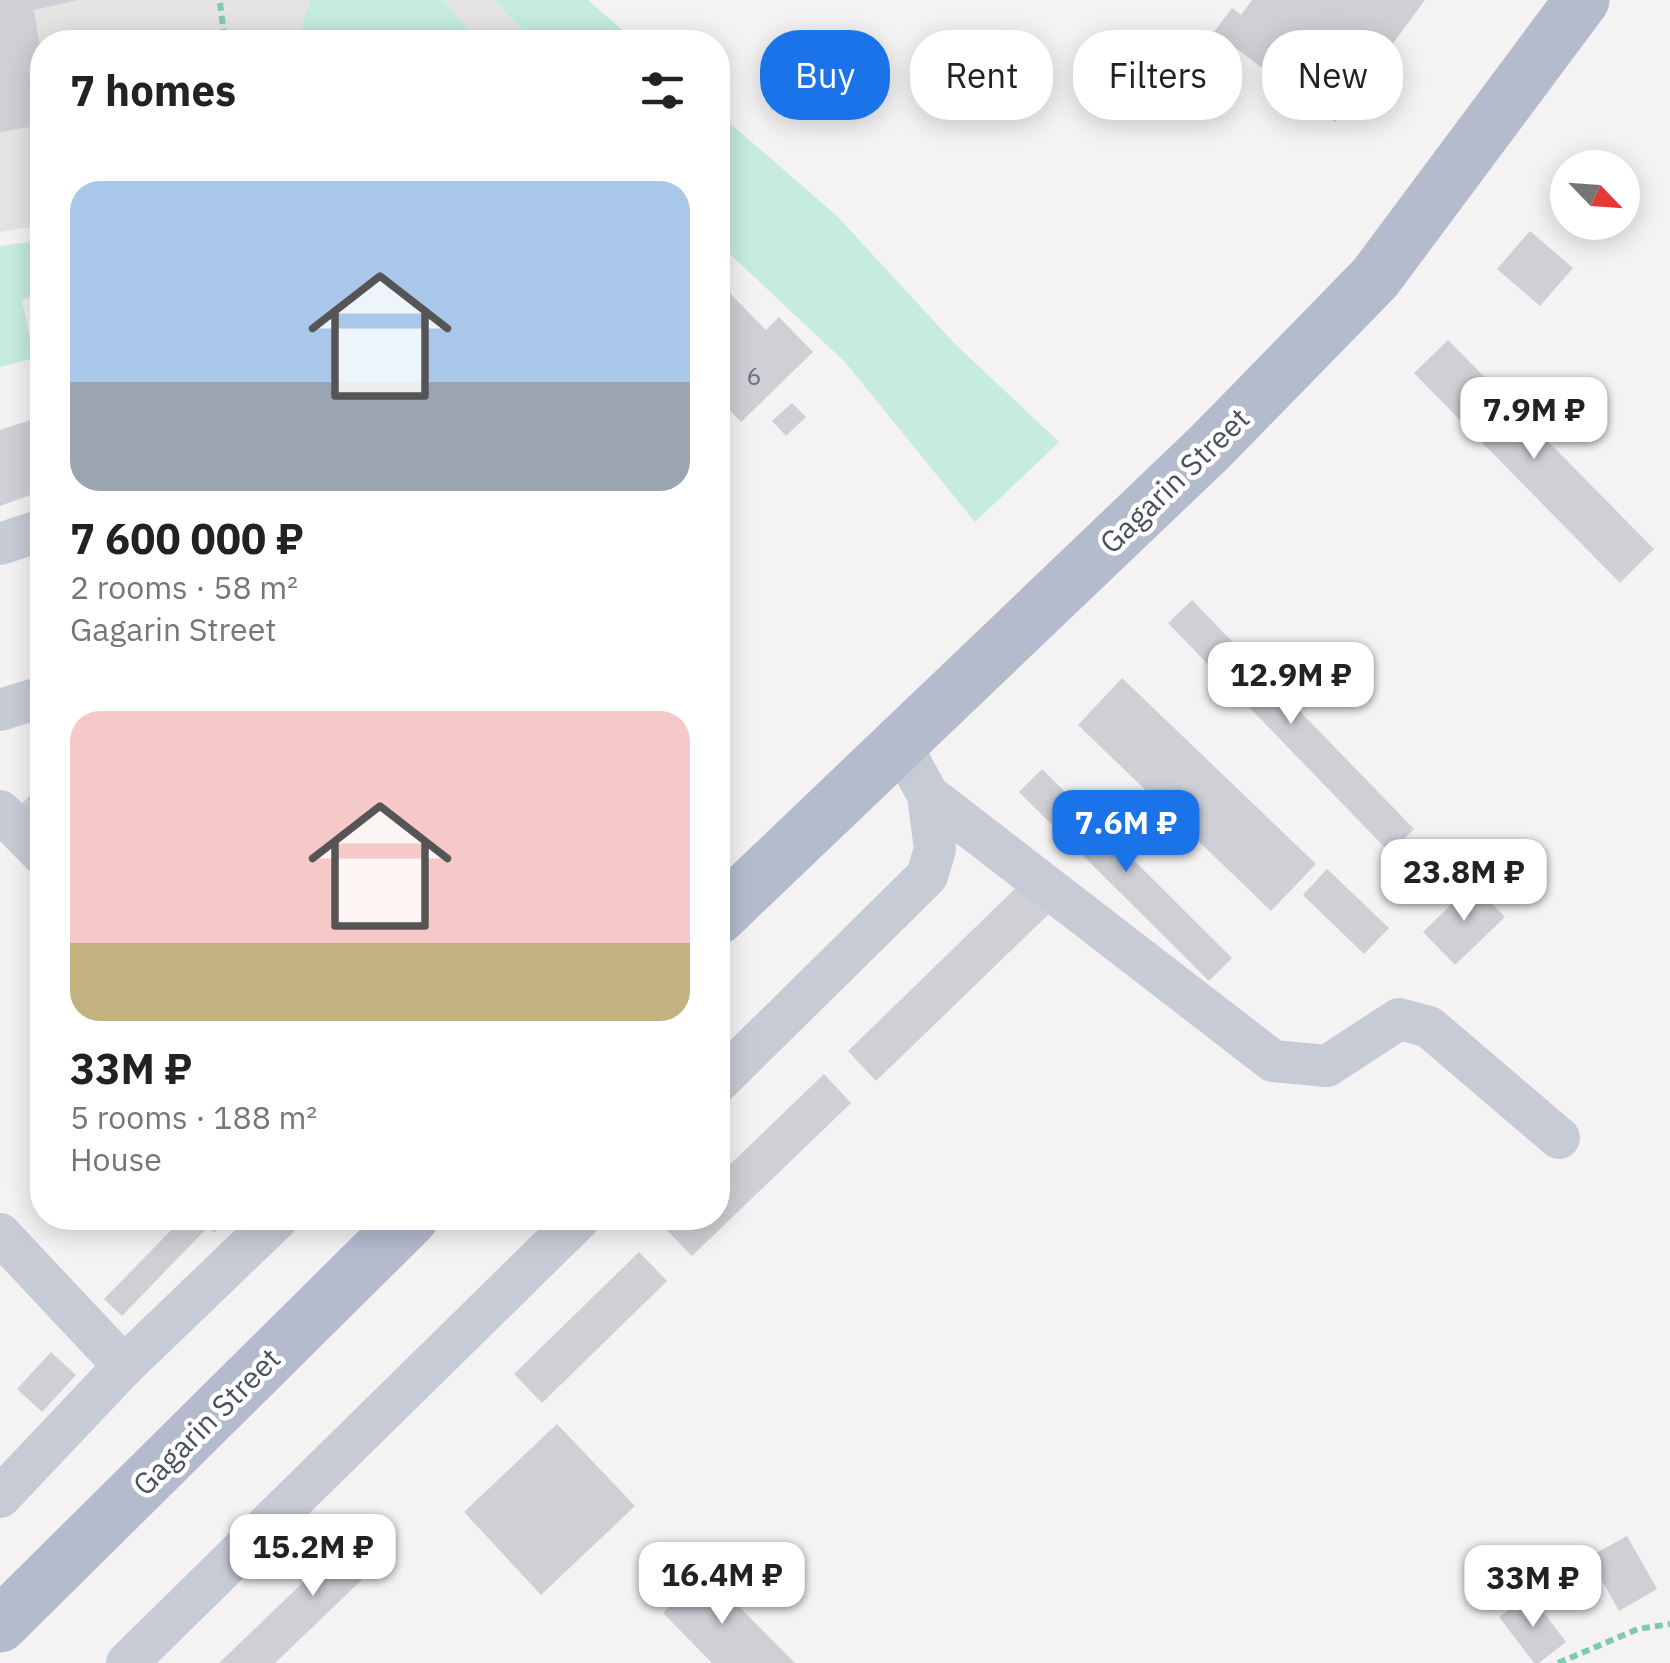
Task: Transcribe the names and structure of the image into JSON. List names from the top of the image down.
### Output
{
  "streets": {
    "main road": ["Gagarin Street"]
  },
  "house_numbers": ["6"],
  "north": "bottom right",
  "page": {
    "chip": [
      "Buy",
      "Rent",
      "Filters",
      "New"
    ],
    "heading": "7 homes",
    "list": [
      {
        "name": "7 600 000 ₽",
        "note": "2 rooms · 58 m² · Gagarin Street"
      },
      {
        "name": "33M ₽",
        "note": "5 rooms · 188 m² · House"
      }
    ],
    "price": [
      "7.9M ₽",
      "12.9M ₽",
      "7.6M ₽",
      "23.8M ₽",
      "15.2M ₽",
      "16.4M ₽",
      "33M ₽"
    ]
  }
}
